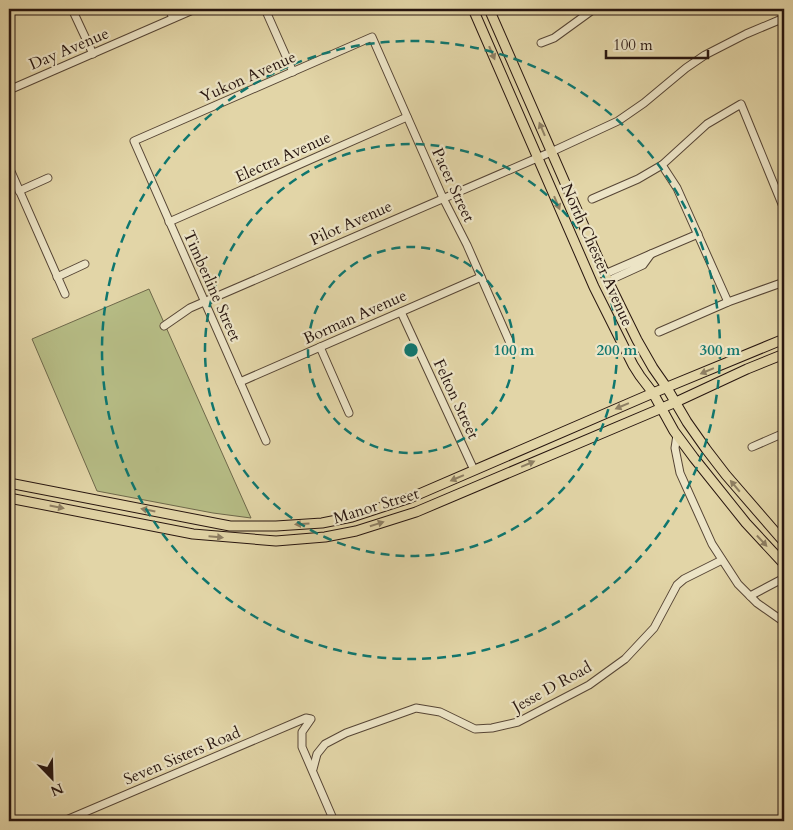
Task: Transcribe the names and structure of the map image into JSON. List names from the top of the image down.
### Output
{
  "streets": {
    "main road": ["North Chester Avenue", "Manor Street"],
    "street": [
      "Day Avenue",
      "Yukon Avenue",
      "Electra Avenue",
      "Pacer Street",
      "Pilot Avenue",
      "Timberline Street",
      "Borman Avenue",
      "Felton Street",
      "Jesse D Road",
      "Seven Sisters Road"
    ]
  },
  "crossings": [
    ["Yukon Avenue", "Pacer Street"],
    ["Yukon Avenue", "Timberline Street"],
    ["Electra Avenue", "Pacer Street"],
    ["Electra Avenue", "Timberline Street"],
    ["Pacer Street", "Pilot Avenue"],
    ["Pacer Street", "Borman Avenue"],
    ["Pilot Avenue", "North Chester Avenue"],
    ["Pilot Avenue", "Timberline Street"],
    ["North Chester Avenue", "Manor Street"],
    ["Timberline Street", "Borman Avenue"],
    ["Borman Avenue", "Felton Street"],
    ["Felton Street", "Manor Street"],
    ["Jesse D Road", "Seven Sisters Road"]
  ],
  "scale_bar": "100 m",
  "north": "bottom right",
  "rings": ["100 m", "200 m", "300 m"]
}
